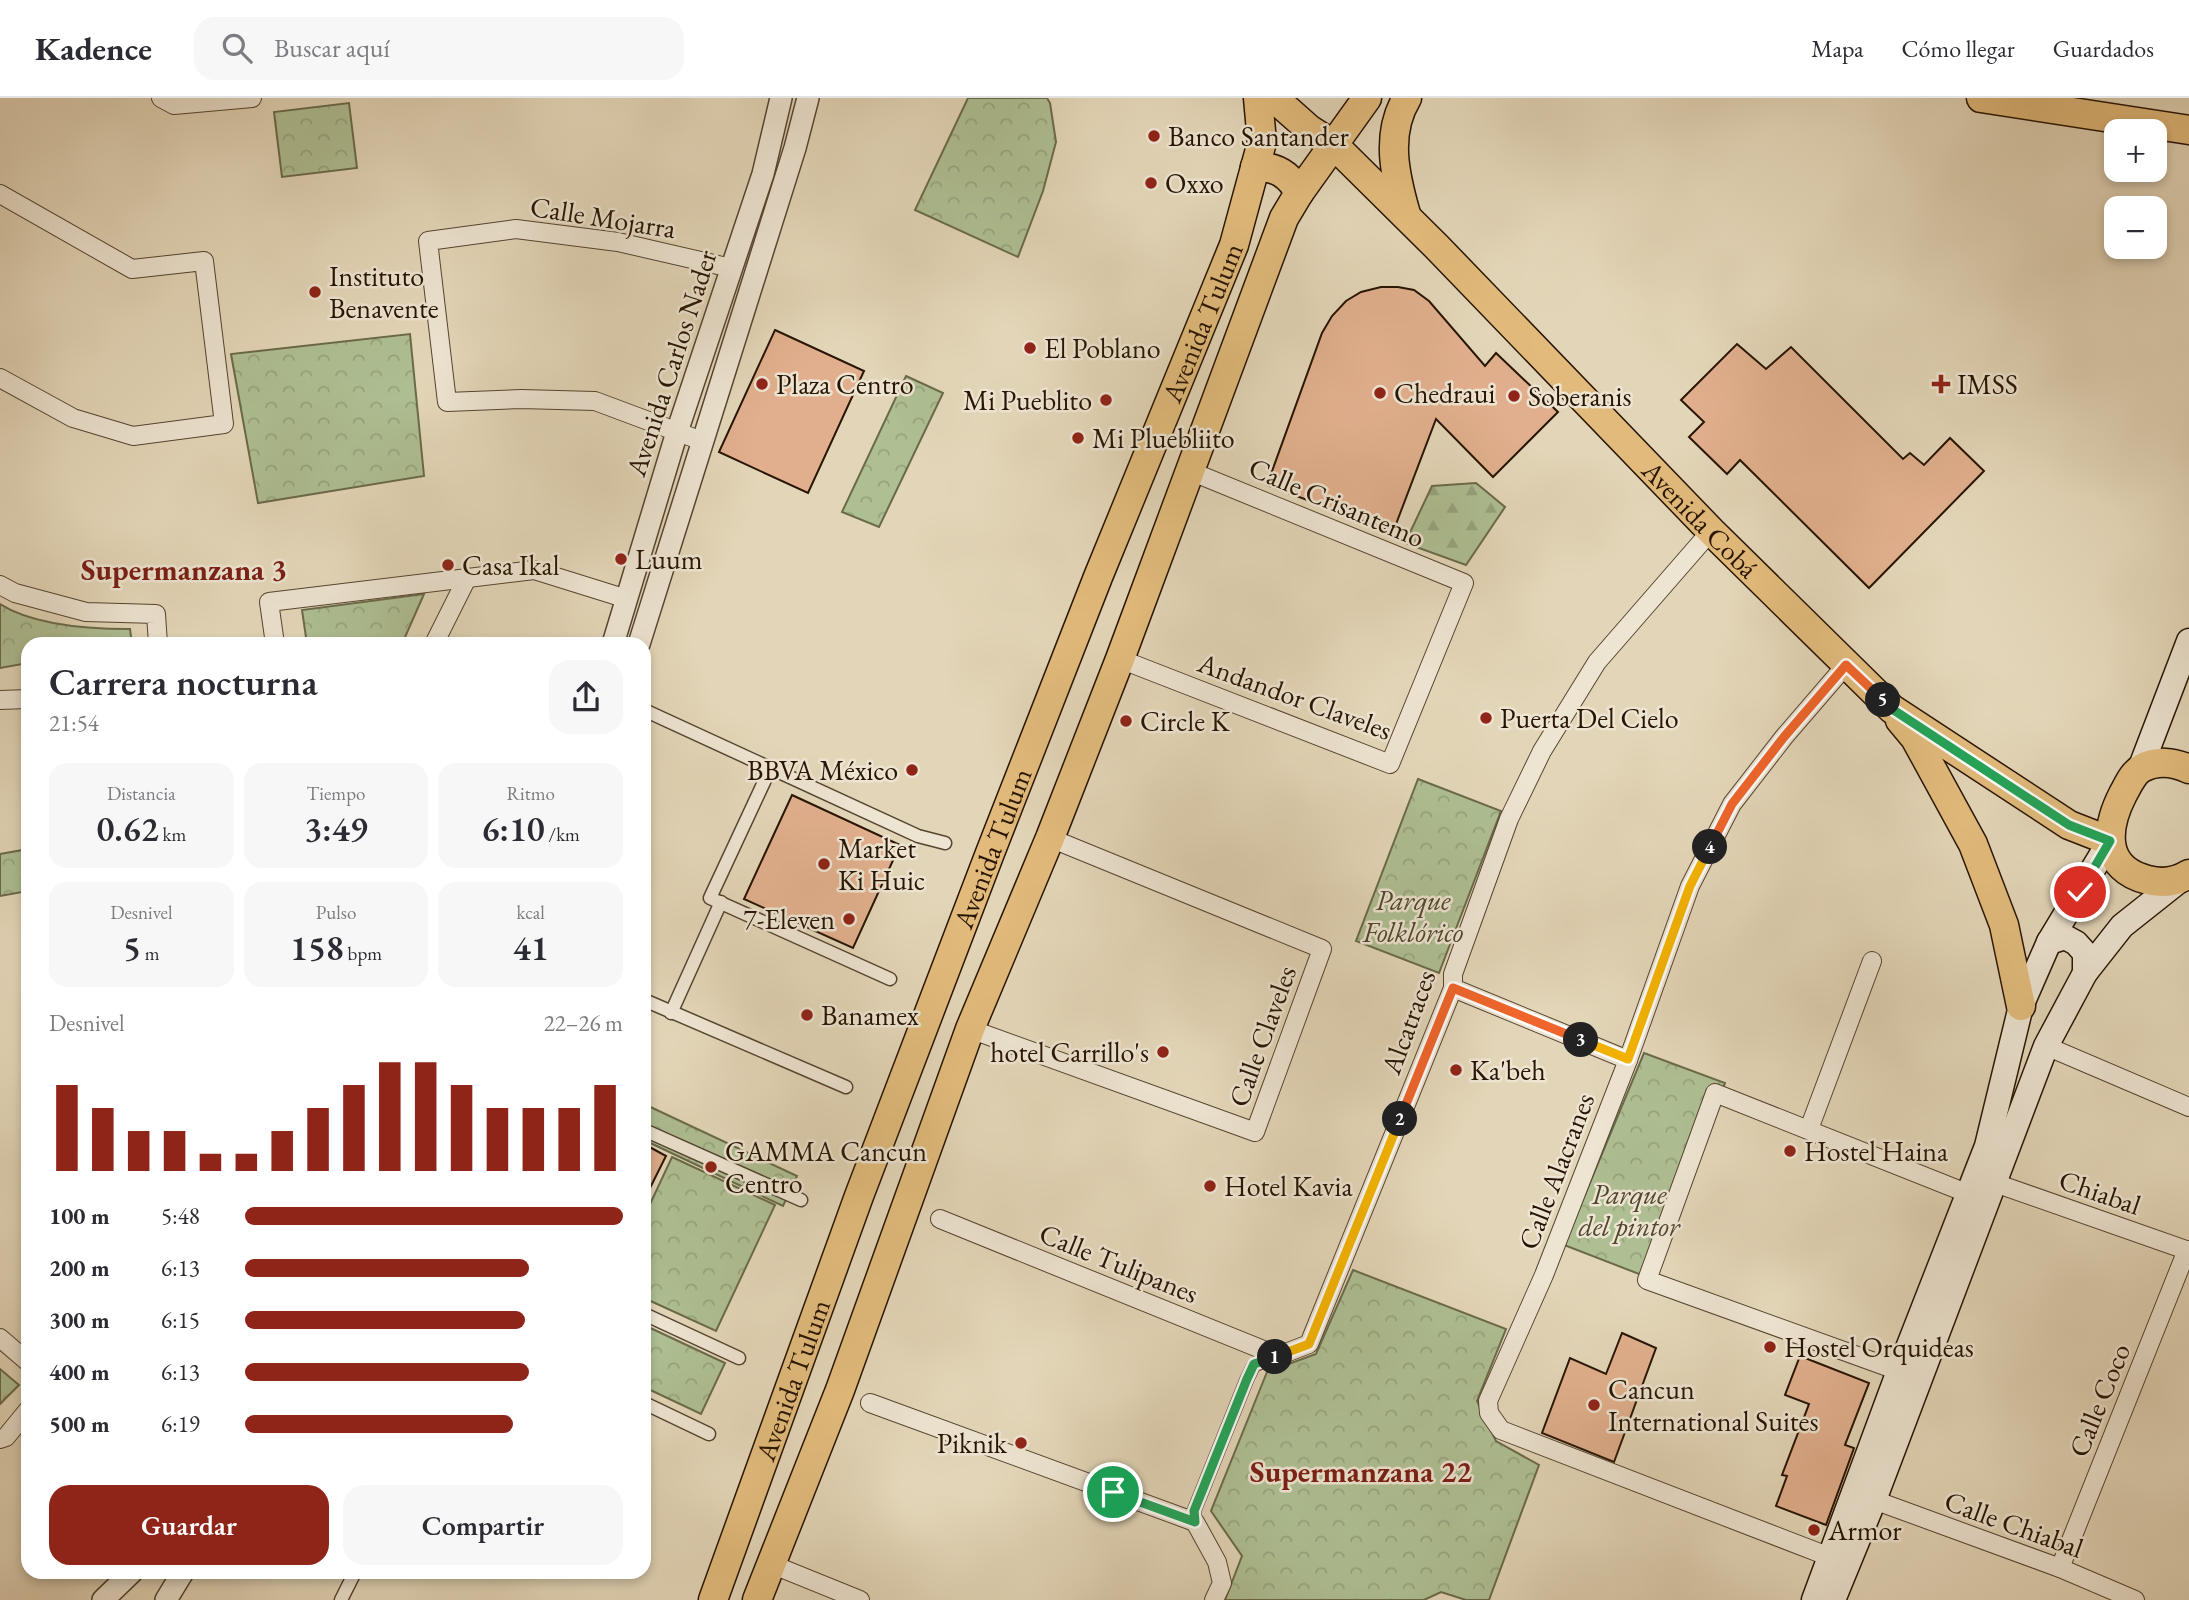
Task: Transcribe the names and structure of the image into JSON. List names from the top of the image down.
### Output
{
  "streets": {
    "main road": ["Avenida Tulum", "Avenida Cobá"],
    "street": [
      "Calle Mojarra",
      "Avenida Carlos Nader",
      "Calle Crisantemo",
      "Andandor Claveles",
      "Alcatraces",
      "Calle Claveles",
      "Calle Alacranes",
      "Chiabal",
      "Calle Tulipanes",
      "Calle Coco",
      "Calle Chiabal"
    ]
  },
  "crossings": [
    ["Calle Mojarra", "Avenida Carlos Nader"],
    ["Avenida Tulum", "Calle Crisantemo"],
    ["Avenida Tulum", "Avenida Cobá"],
    ["Avenida Tulum", "Andandor Claveles"],
    ["Avenida Tulum", "Calle Claveles"],
    ["Calle Crisantemo", "Andandor Claveles"],
    ["Avenida Cobá", "Alcatraces"],
    ["Avenida Cobá", "Calle Alacranes"],
    ["Alcatraces", "Calle Tulipanes"],
    ["Chiabal", "Calle Coco"],
    ["Calle Coco", "Calle Chiabal"]
  ],
  "districts": ["Supermanzana 3", "Supermanzana 22"],
  "parks": ["Parque Folklórico", "Parque del pintor"],
  "places": {
    "other": [
      "Banco Santander",
      "Oxxo",
      "Instituto Benavente",
      "El Poblano",
      "Plaza Centro",
      "Chedraui",
      "Soberanis",
      "Mi Pueblito",
      "Mi Pluebliito",
      "Luum",
      "Casa Ikal",
      "Puerta Del Cielo",
      "Circle K",
      "BBVA México",
      "Market Ki Huic",
      "7-Eleven",
      "Banamex",
      "hotel Carrillo's",
      "Ka'beh",
      "Hostel Haina",
      "GAMMA Cancun Centro",
      "Hotel Kavia",
      "Hostel Orquideas",
      "Cancun International Suites",
      "Piknik",
      "Armor"
    ],
    "health": ["IMSS"]
  },
  "page": {
    "header": "Kadence",
    "search": "Buscar aquí",
    "nav": ["Mapa", "Cómo llegar", "Guardados"],
    "map_buttons": ["+", "−"],
    "heading": ["Carrera nocturna", "21:54"],
    "pins": [
      "5",
      "4",
      "3",
      "2",
      "1"
    ],
    "stats": [
      ["Distancia", "0.62 km"],
      ["Tiempo", "3:49"],
      ["Ritmo", "6:10 /km"],
      ["Desnivel", "5 m"],
      ["Pulso", "158 bpm"],
      ["kcal", "41"]
    ],
    "chart": ["Desnivel", "22–26 m"],
    "list": [
      {
        "name": "100 m",
        "note": "5:48"
      },
      {
        "name": "200 m",
        "note": "6:13"
      },
      {
        "name": "300 m",
        "note": "6:15"
      },
      {
        "name": "400 m",
        "note": "6:13"
      },
      {
        "name": "500 m",
        "note": "6:19"
      }
    ],
    "buttons": ["Guardar", "Compartir"]
  }
}
